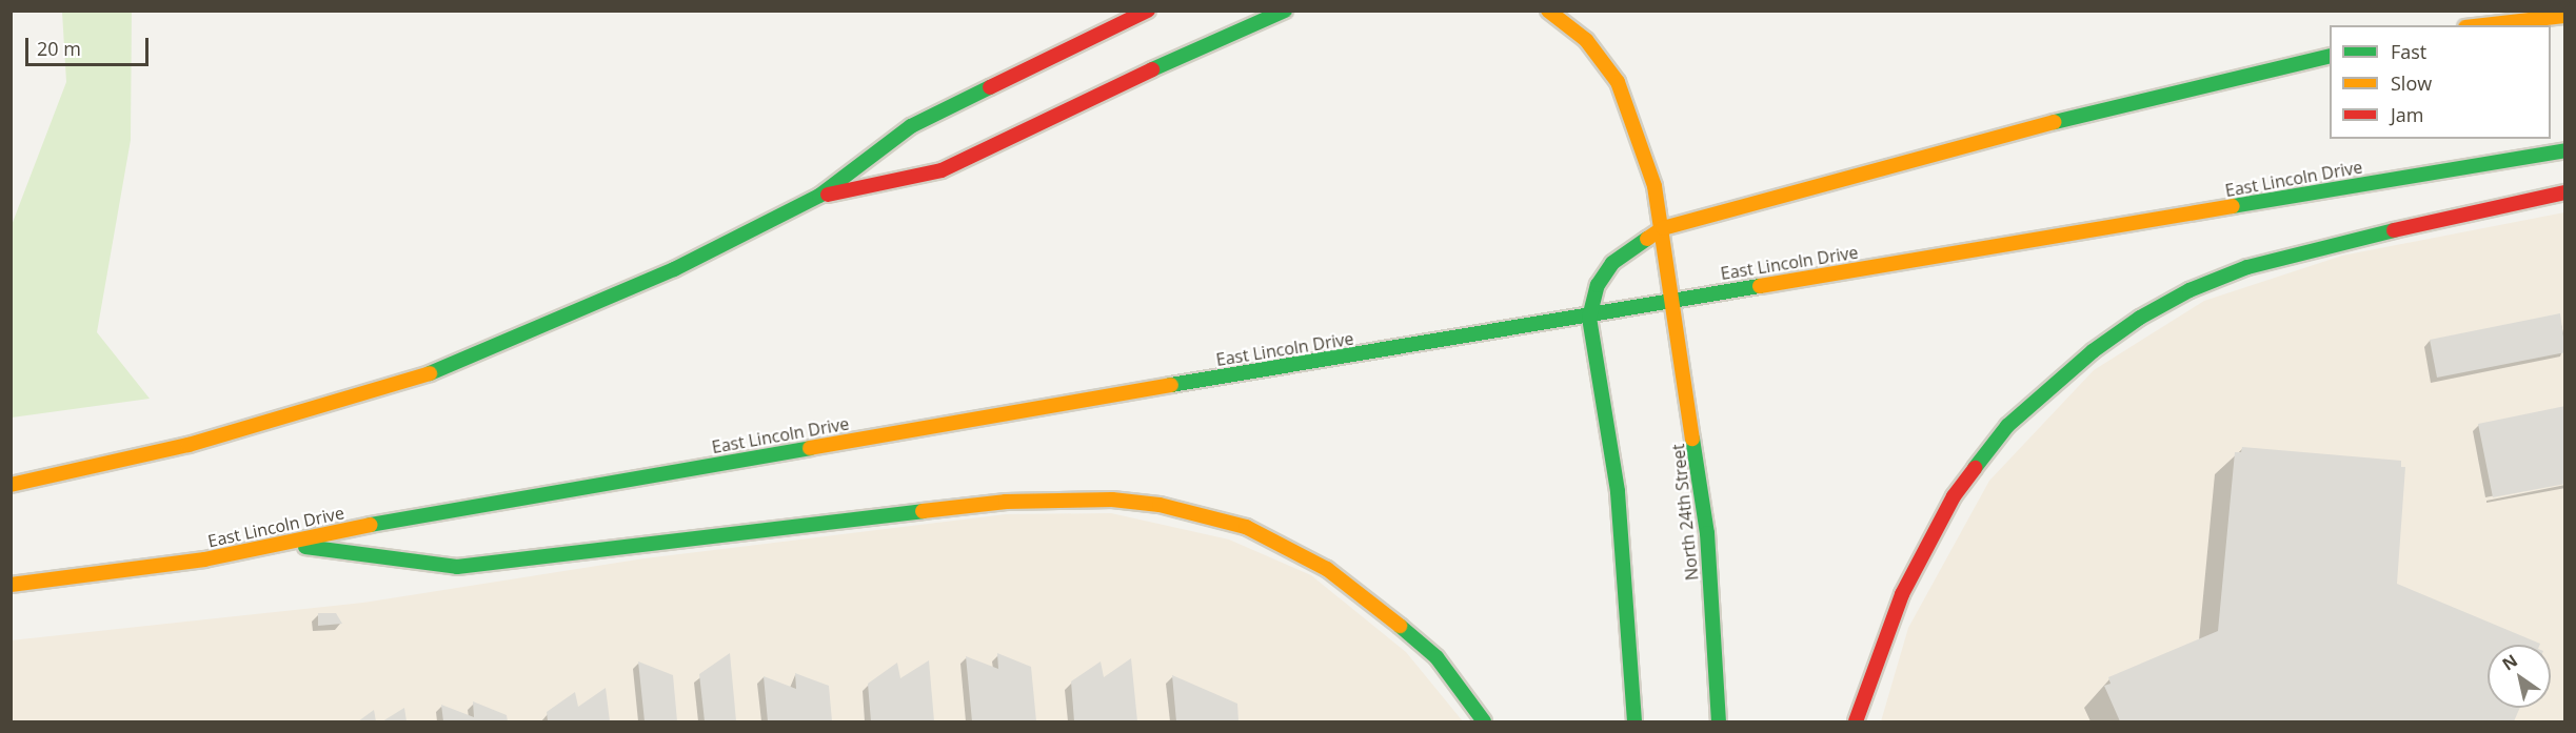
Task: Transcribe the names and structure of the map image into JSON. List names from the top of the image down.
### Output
{
  "streets": {
    "main road": ["East Lincoln Drive", "North 24th Street"]
  },
  "crossings": [
    ["East Lincoln Drive", "North 24th Street"]
  ],
  "legend": ["Fast", "Slow", "Jam"],
  "scale_bar": "20 m",
  "north": "top left"
}
